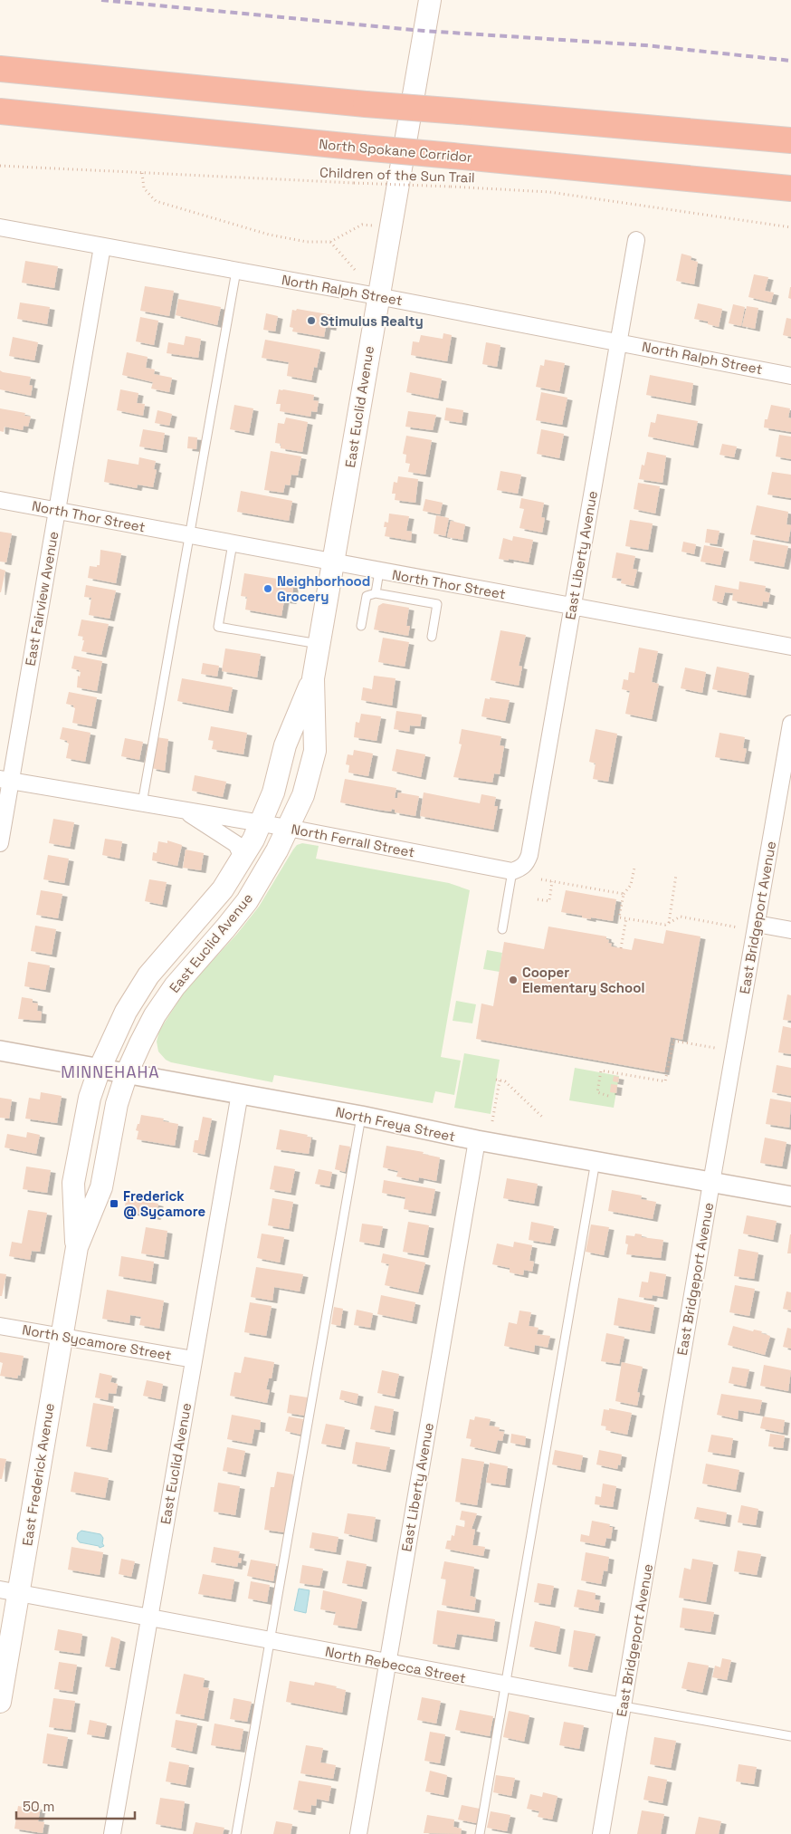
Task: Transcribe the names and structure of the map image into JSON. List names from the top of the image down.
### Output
{
  "streets": {
    "highway": ["North Spokane Corridor"],
    "main road": ["East Euclid Avenue", "East Frederick Avenue"],
    "street": [
      "North Ralph Street",
      "North Thor Street",
      "East Liberty Avenue",
      "East Fairview Avenue",
      "North Ferrall Street",
      "East Bridgeport Avenue",
      "North Freya Street",
      "North Sycamore Street",
      "North Rebecca Street"
    ],
    "path": ["Children of the Sun Trail"]
  },
  "crossings": [
    ["North Ralph Street", "East Euclid Avenue"],
    ["North Ralph Street", "East Liberty Avenue"],
    ["North Ralph Street", "East Fairview Avenue"],
    ["East Euclid Avenue", "North Thor Street"],
    ["East Euclid Avenue", "North Ferrall Street"],
    ["East Euclid Avenue", "North Freya Street"],
    ["East Euclid Avenue", "North Sycamore Street"],
    ["East Euclid Avenue", "East Frederick Avenue"],
    ["East Euclid Avenue", "North Rebecca Street"],
    ["North Thor Street", "East Liberty Avenue"],
    ["North Thor Street", "East Fairview Avenue"],
    ["East Liberty Avenue", "North Ferrall Street"],
    ["East Liberty Avenue", "North Freya Street"],
    ["East Liberty Avenue", "North Rebecca Street"],
    ["East Fairview Avenue", "North Ferrall Street"],
    ["East Bridgeport Avenue", "North Freya Street"],
    ["East Bridgeport Avenue", "North Rebecca Street"],
    ["North Freya Street", "East Frederick Avenue"],
    ["North Sycamore Street", "East Frederick Avenue"],
    ["East Frederick Avenue", "North Rebecca Street"]
  ],
  "districts": ["MINNEHAHA"],
  "places": {
    "other": ["Stimulus Realty", "Neighborhood Grocery", "Cooper Elementary School"],
    "transit": ["Frederick @ Sycamore"]
  },
  "scale_bar": "50 m"
}
